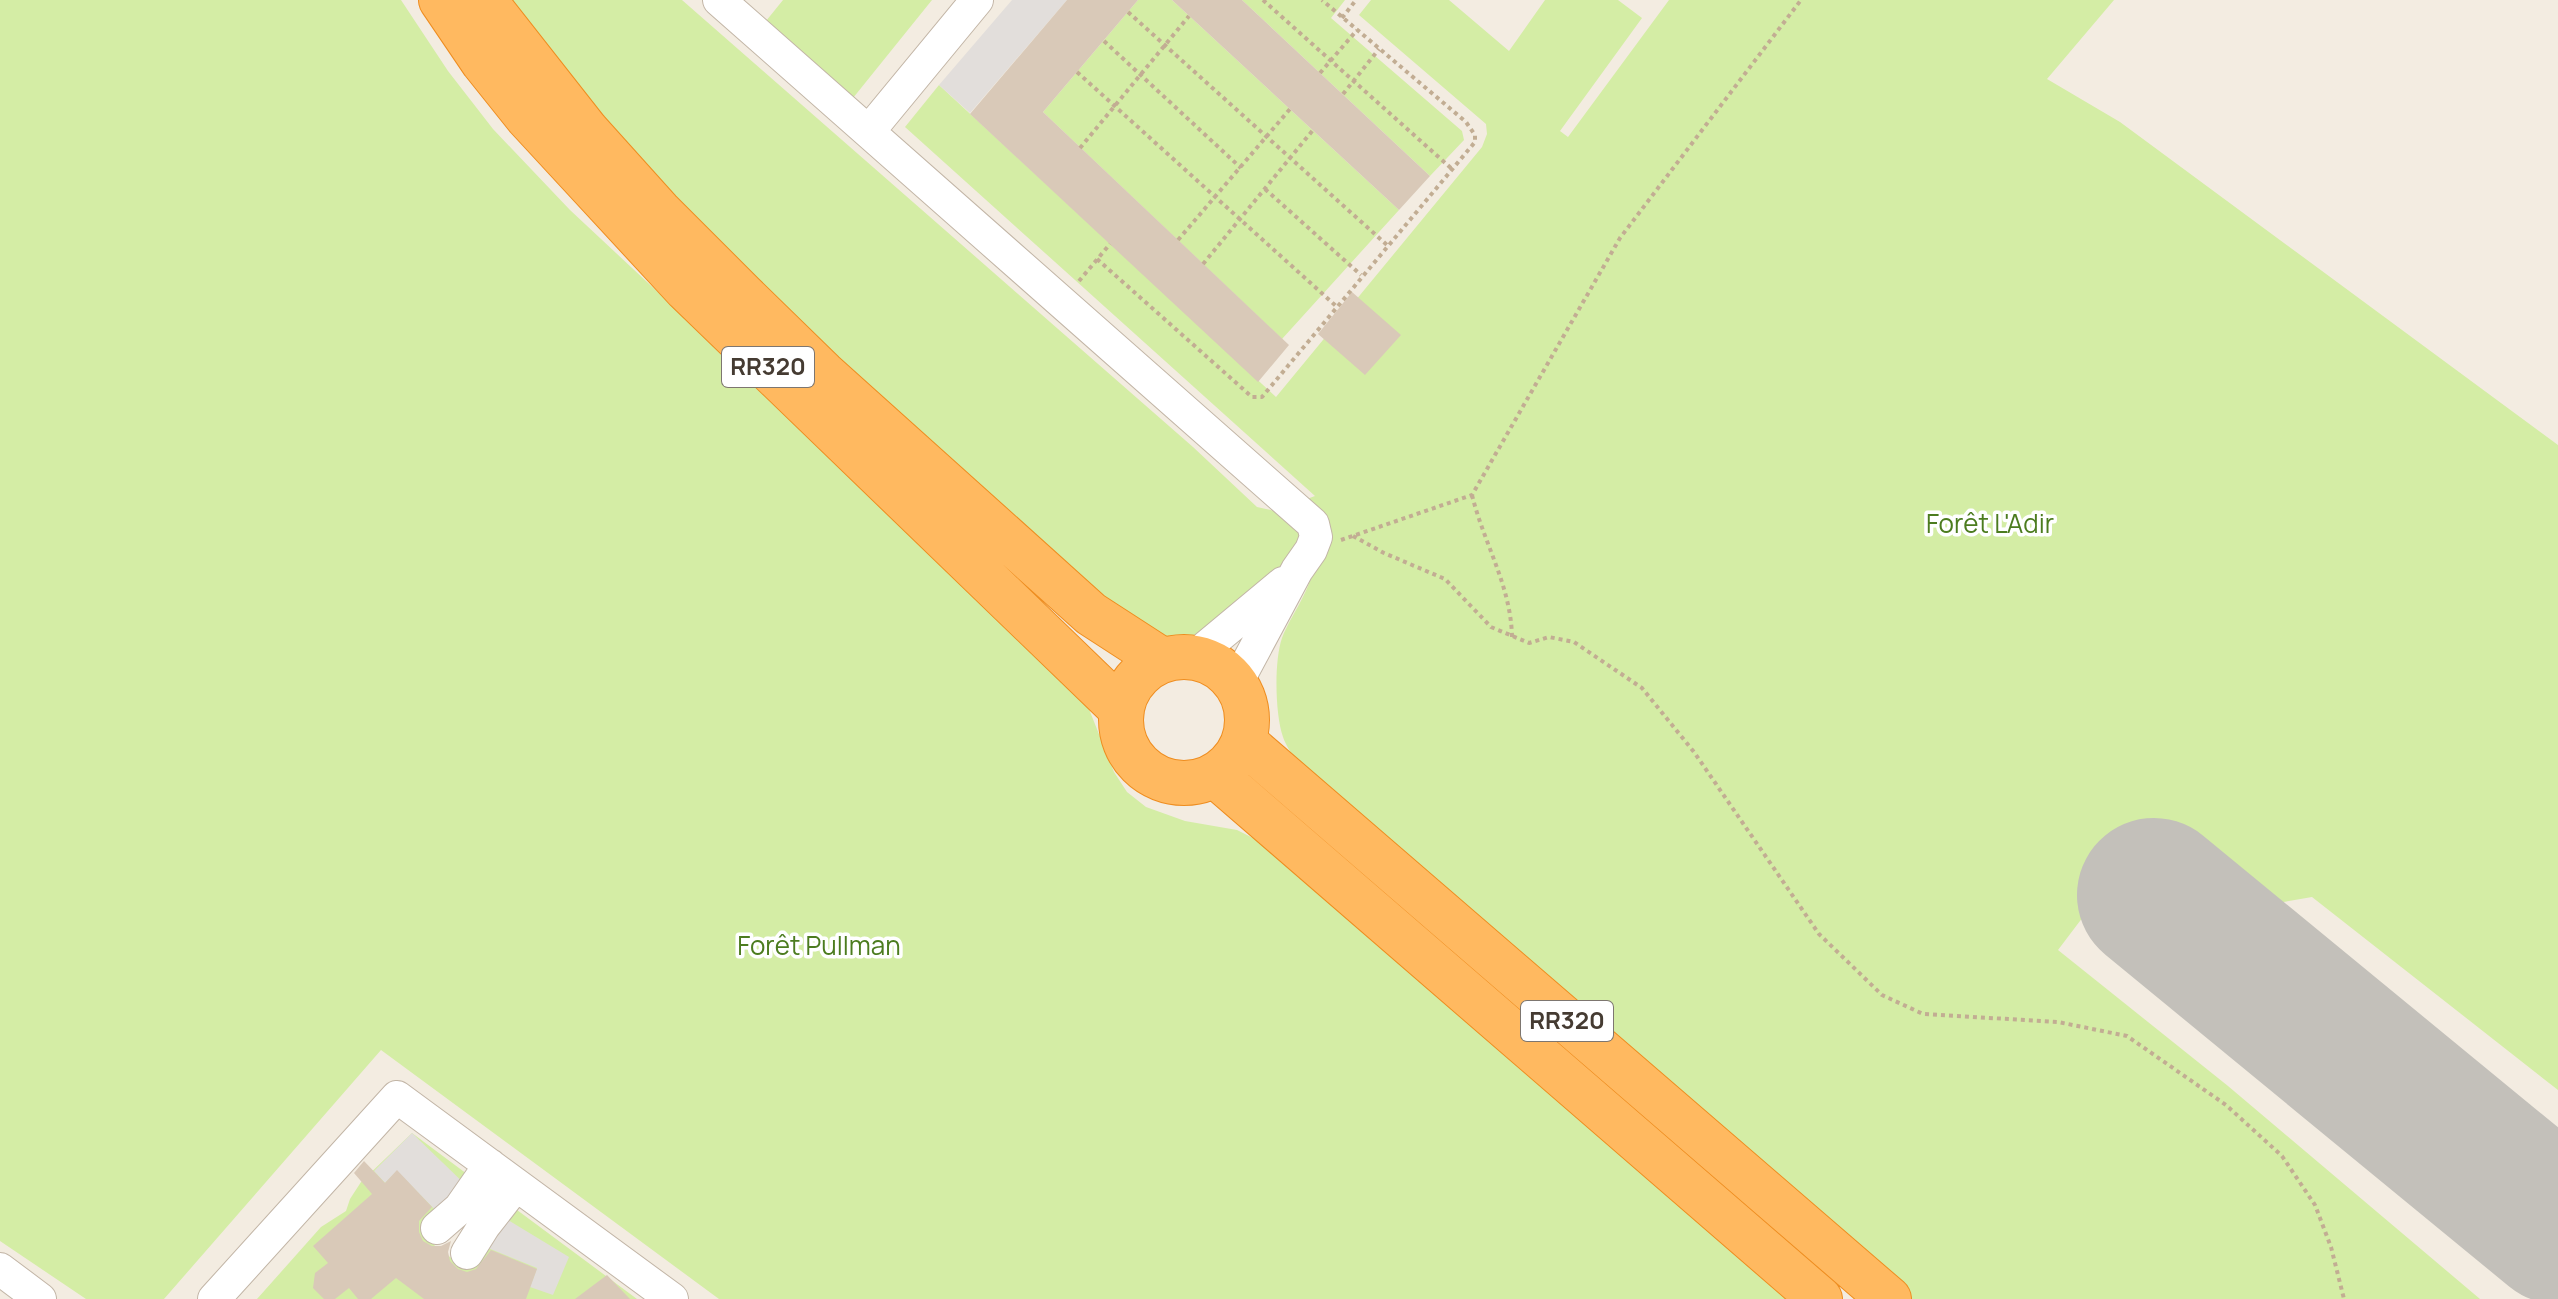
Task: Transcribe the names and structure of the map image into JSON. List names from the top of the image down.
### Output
{
  "streets": {
    "highway": ["RR320"]
  },
  "parks": ["Forêt L'Adir", "Forêt Pullman"]
}
